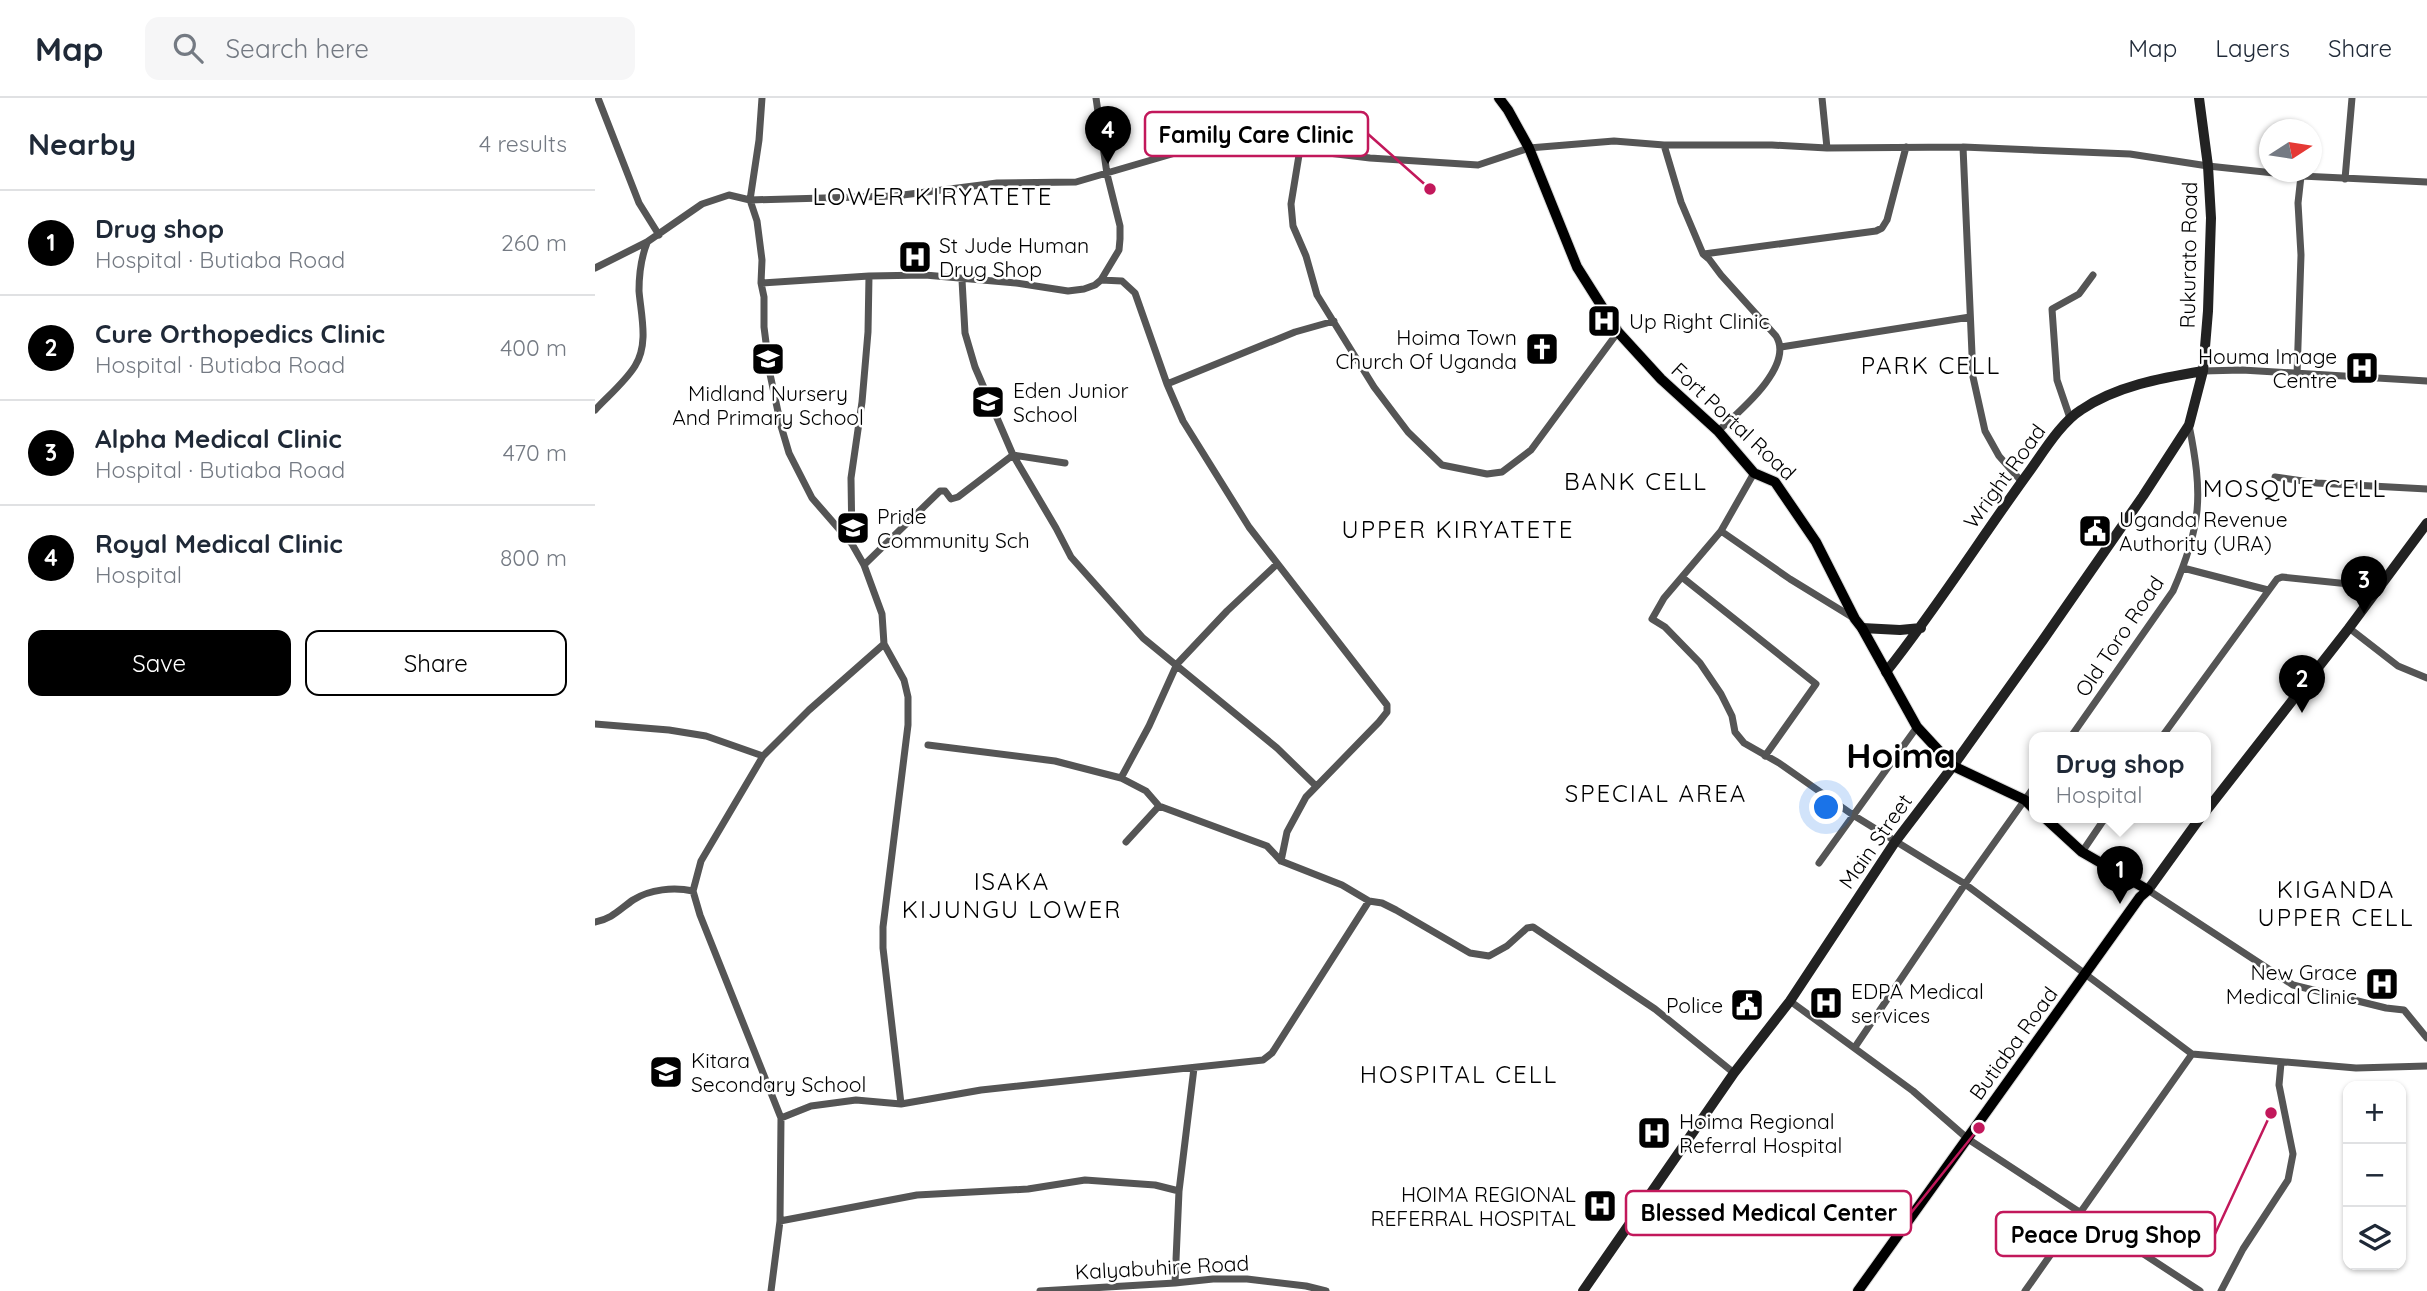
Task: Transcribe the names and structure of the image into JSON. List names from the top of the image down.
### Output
{
  "streets": {
    "main road": ["Fort Portal Road", "Butiaba Road"],
    "street": [
      "Rukurato Road",
      "Wright Road",
      "Old Toro Road",
      "Main Street",
      "Kalyabuhire Road"
    ]
  },
  "crossings": [
    ["Rukurato Road", "Wright Road"],
    ["Rukurato Road", "Main Street"],
    ["Fort Portal Road", "Wright Road"],
    ["Fort Portal Road", "Main Street"],
    ["Wright Road", "Main Street"],
    ["Old Toro Road", "Main Street"]
  ],
  "districts": [
    "LOWER KIRYATETE",
    "PARK CELL",
    "BANK CELL",
    "MOSQUE CELL",
    "UPPER KIRYATETE",
    "Hoima",
    "SPECIAL AREA",
    "ISAKA KIJUNGU LOWER",
    "KIGANDA UPPER CELL",
    "HOSPITAL CELL"
  ],
  "places": {
    "other": ["Family Care Clinic", "Peace Drug Shop", "Blessed Medical Center"],
    "hospital": [
      "St Jude Human Drug Shop",
      "Up Right Clinic",
      "Houma Image Centre",
      "New Grace Medical Clinic",
      "EDPA Medical services",
      "Hoima Regional Referral Hospital",
      "HOIMA REGIONAL REFERRAL HOSPITAL"
    ],
    "church": ["Hoima Town Church Of Uganda"],
    "school or university": [
      "Midland Nursery And Primary School",
      "Eden Junior School",
      "Pride Community Sch",
      "Kitara Secondary School"
    ],
    "public building": ["Uganda Revenue Authority (URA)", "Police"]
  },
  "north": "right",
  "page": {
    "header": "Map",
    "search": "Search here",
    "nav": ["Map", "Layers", "Share"],
    "heading": ["Nearby", "4 results"],
    "pins": [
      "4",
      "3",
      "2",
      "1"
    ],
    "list": [
      {
        "mark": "1",
        "name": "Drug shop",
        "note": "Hospital · Butiaba Road",
        "value": "260 m"
      },
      {
        "mark": "2",
        "name": "Cure Orthopedics Clinic",
        "note": "Hospital · Butiaba Road",
        "value": "400 m"
      },
      {
        "mark": "3",
        "name": "Alpha Medical Clinic",
        "note": "Hospital · Butiaba Road",
        "value": "470 m"
      },
      {
        "mark": "4",
        "name": "Royal Medical Clinic",
        "note": "Hospital",
        "value": "800 m"
      }
    ],
    "buttons": ["Save", "Share"],
    "popup": ["Drug shop", "Hospital"],
    "map_buttons": ["+", "−"]
  }
}
